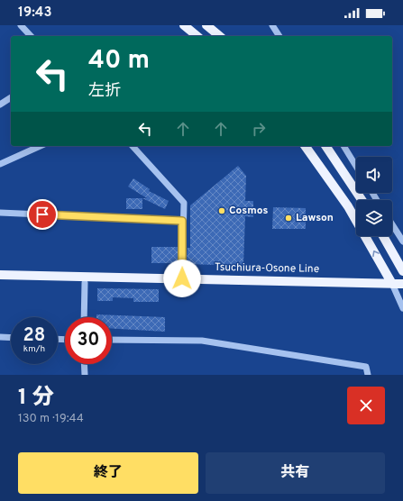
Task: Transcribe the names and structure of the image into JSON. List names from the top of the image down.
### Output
{
  "streets": {
    "main road": ["Tsuchiura-Osone Line"]
  },
  "places": ["Cosmos", "Lawson"],
  "page": {
    "status": "19:43",
    "turn": ["40 m", "左折"],
    "speed": "28 km/h",
    "limit": "30",
    "heading": ["1 分", "130 m · 19:44"],
    "buttons": ["終了", "共有"]
  }
}
